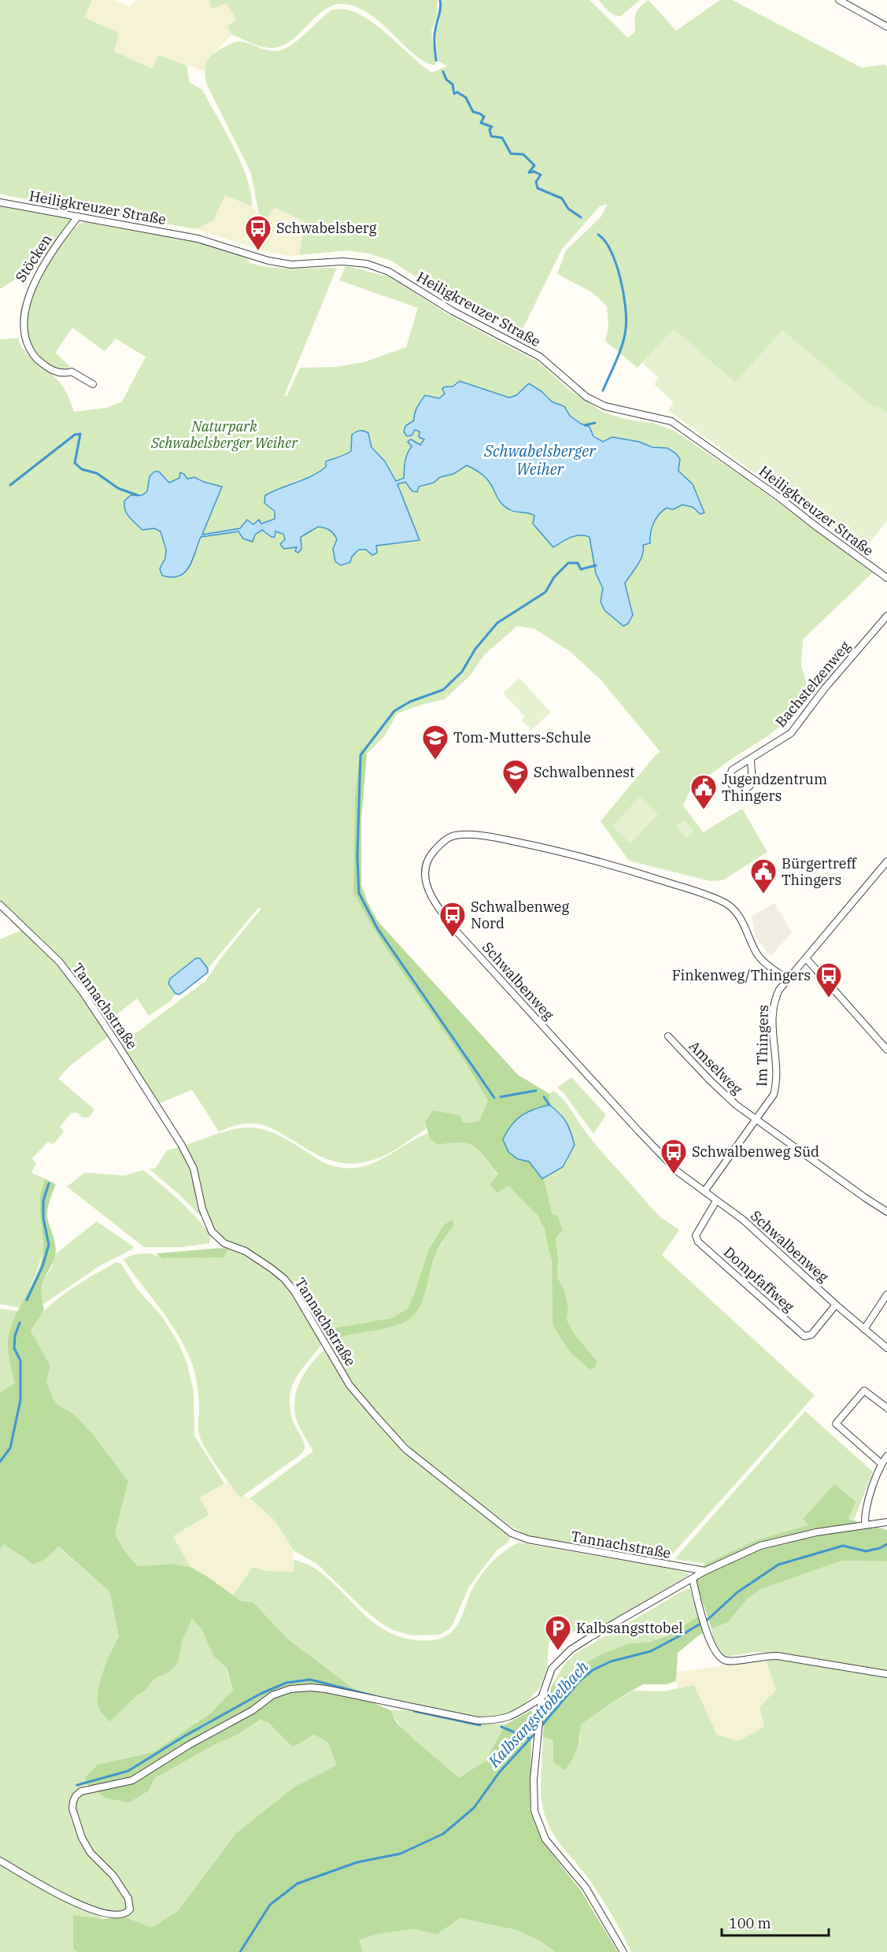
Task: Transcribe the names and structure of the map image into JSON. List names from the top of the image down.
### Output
{
  "streets": {
    "street": [
      "Heiligkreuzer Straße",
      "Stöcken",
      "Bachstelzenweg",
      "Schwalbenweg",
      "Tannachstraße",
      "Im Thingers",
      "Amselweg",
      "Dompfaffweg"
    ]
  },
  "crossings": [
    ["Heiligkreuzer Straße", "Stöcken"],
    ["Schwalbenweg", "Im Thingers"],
    ["Schwalbenweg", "Dompfaffweg"],
    ["Im Thingers", "Amselweg"]
  ],
  "water": ["Schwabelsberger Weiher", "Kalbsangsttobelbach"],
  "parks": ["Naturpark Schwabelsberger Weiher"],
  "places": {
    "bus stop": [
      "Schwabelsberg",
      "Schwalbenweg Nord",
      "Finkenweg/Thingers",
      "Schwalbenweg Süd"
    ],
    "school or university": ["Tom-Mutters-Schule", "Schwalbennest"],
    "public building": ["Jugendzentrum Thingers", "Bürgertreff Thingers"],
    "parking": ["Kalbsangsttobel"]
  },
  "scale_bar": "100 m"
}
